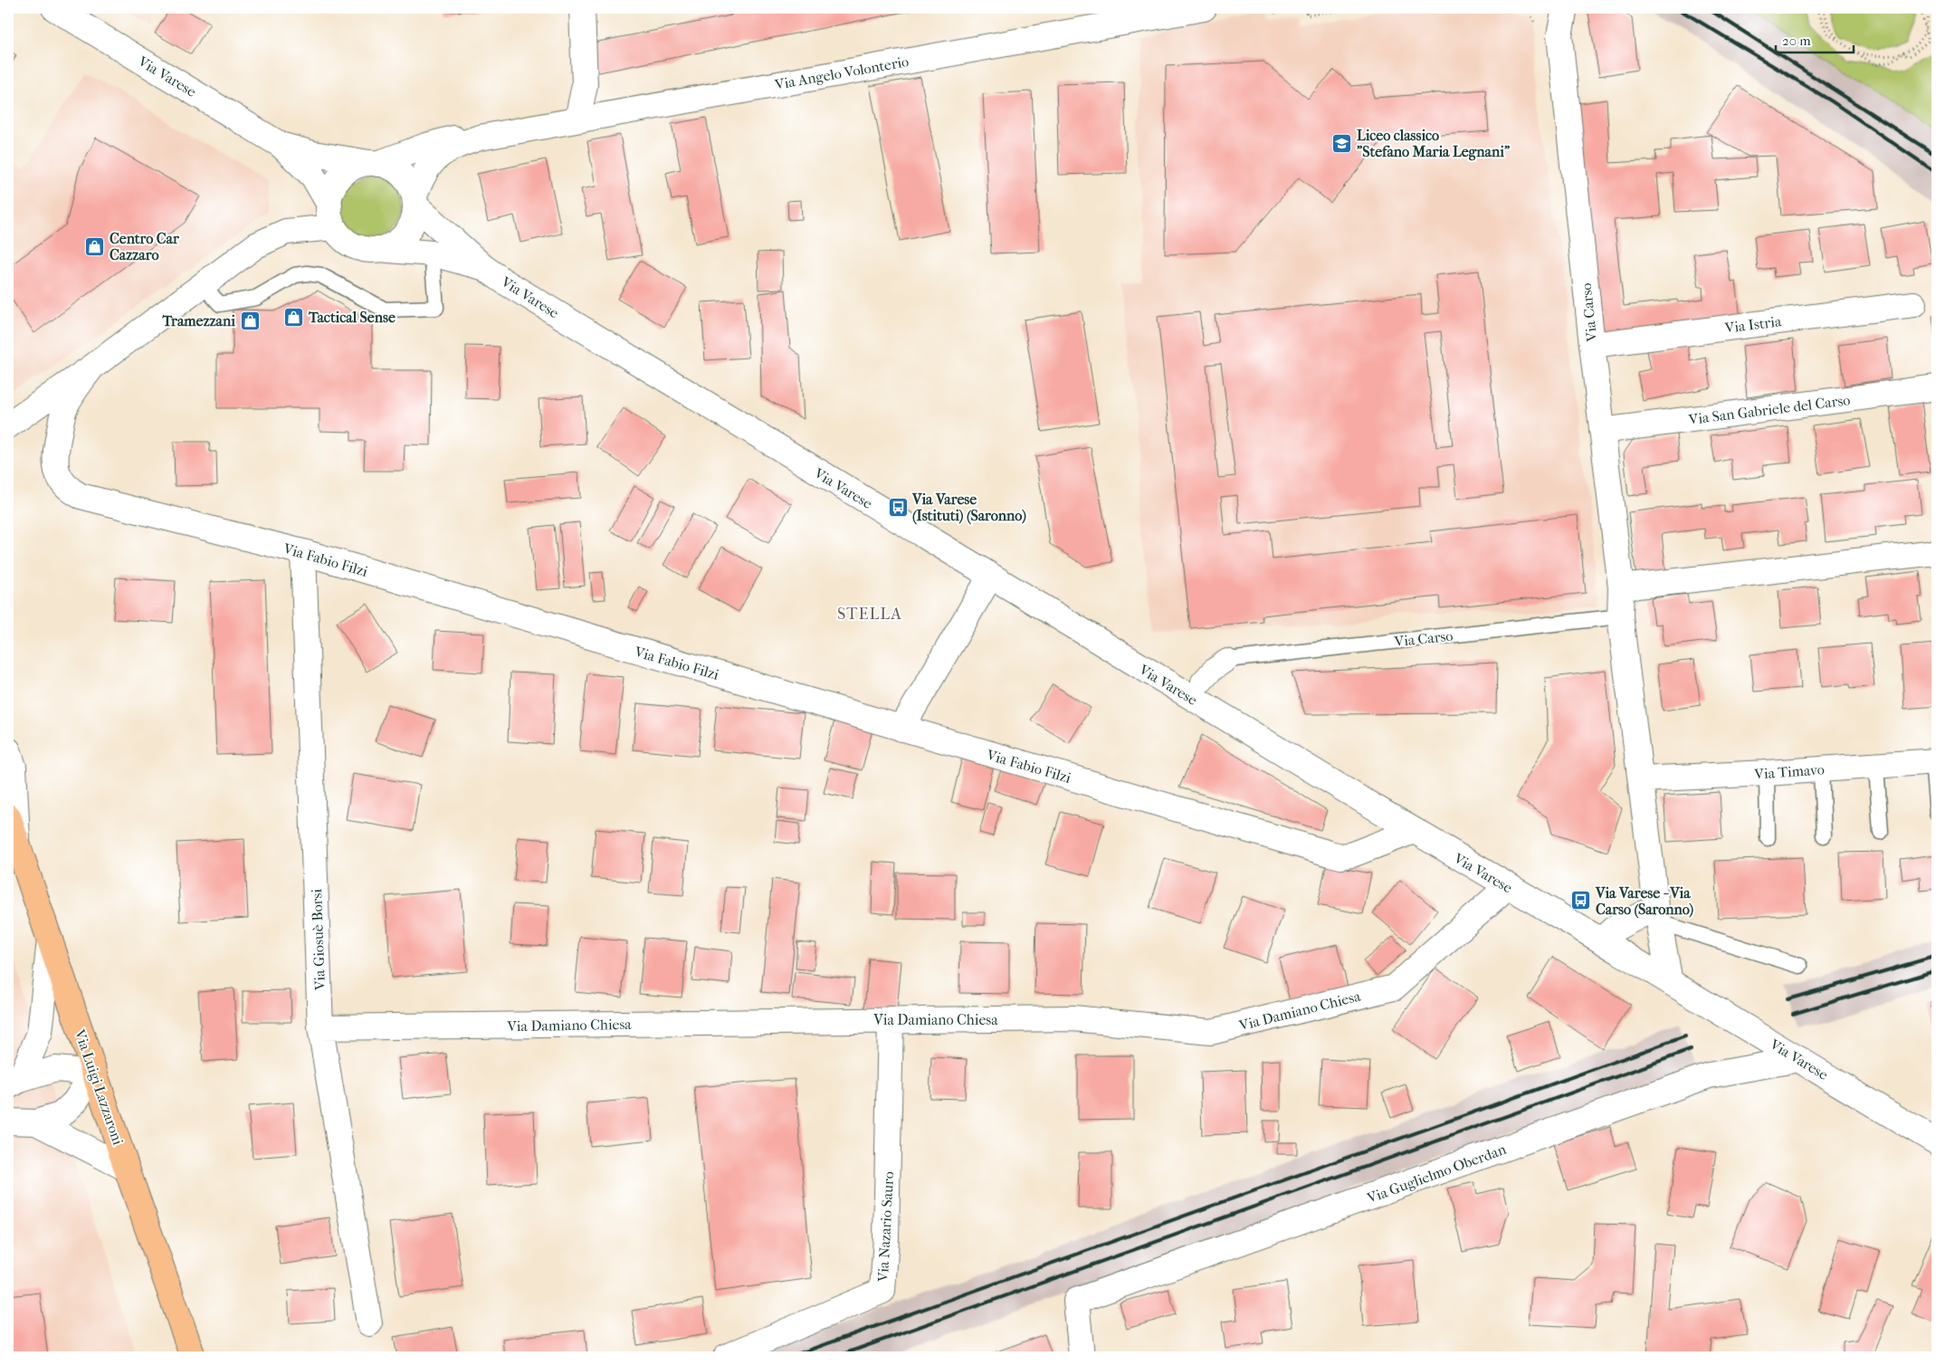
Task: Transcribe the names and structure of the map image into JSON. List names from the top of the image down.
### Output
{
  "streets": {
    "main road": ["Via Luigi Lazzaroni"],
    "street": [
      "Via Angelo Volonterio",
      "Via Varese",
      "Via Carso",
      "Via Istria",
      "Via San Gabriele del Carso",
      "Via Fabio Filzi",
      "Via Timavo",
      "Via Giosuè Borsi",
      "Via Damiano Chiesa",
      "Via Guglielmo Oberdan",
      "Via Nazario Sauro"
    ]
  },
  "crossings": [
    ["Via Angelo Volonterio", "Via Varese"],
    ["Via Varese", "Via Carso"],
    ["Via Varese", "Via Fabio Filzi"],
    ["Via Varese", "Via Damiano Chiesa"],
    ["Via Varese", "Via Guglielmo Oberdan"],
    ["Via Carso", "Via Istria"],
    ["Via Carso", "Via San Gabriele del Carso"],
    ["Via Carso", "Via Timavo"],
    ["Via Fabio Filzi", "Via Giosuè Borsi"],
    ["Via Giosuè Borsi", "Via Damiano Chiesa"],
    ["Via Damiano Chiesa", "Via Nazario Sauro"]
  ],
  "districts": ["STELLA"],
  "places": {
    "school or university": ["Liceo classico \"Stefano Maria Legnani\""],
    "shop": ["Centro Car Cazzaro", "Tactical Sense", "Tramezzani"],
    "bus stop": ["Via Varese (Istituti) (Saronno)", "Via Varese - Via Carso (Saronno)"]
  },
  "scale_bar": "20 m"
}
